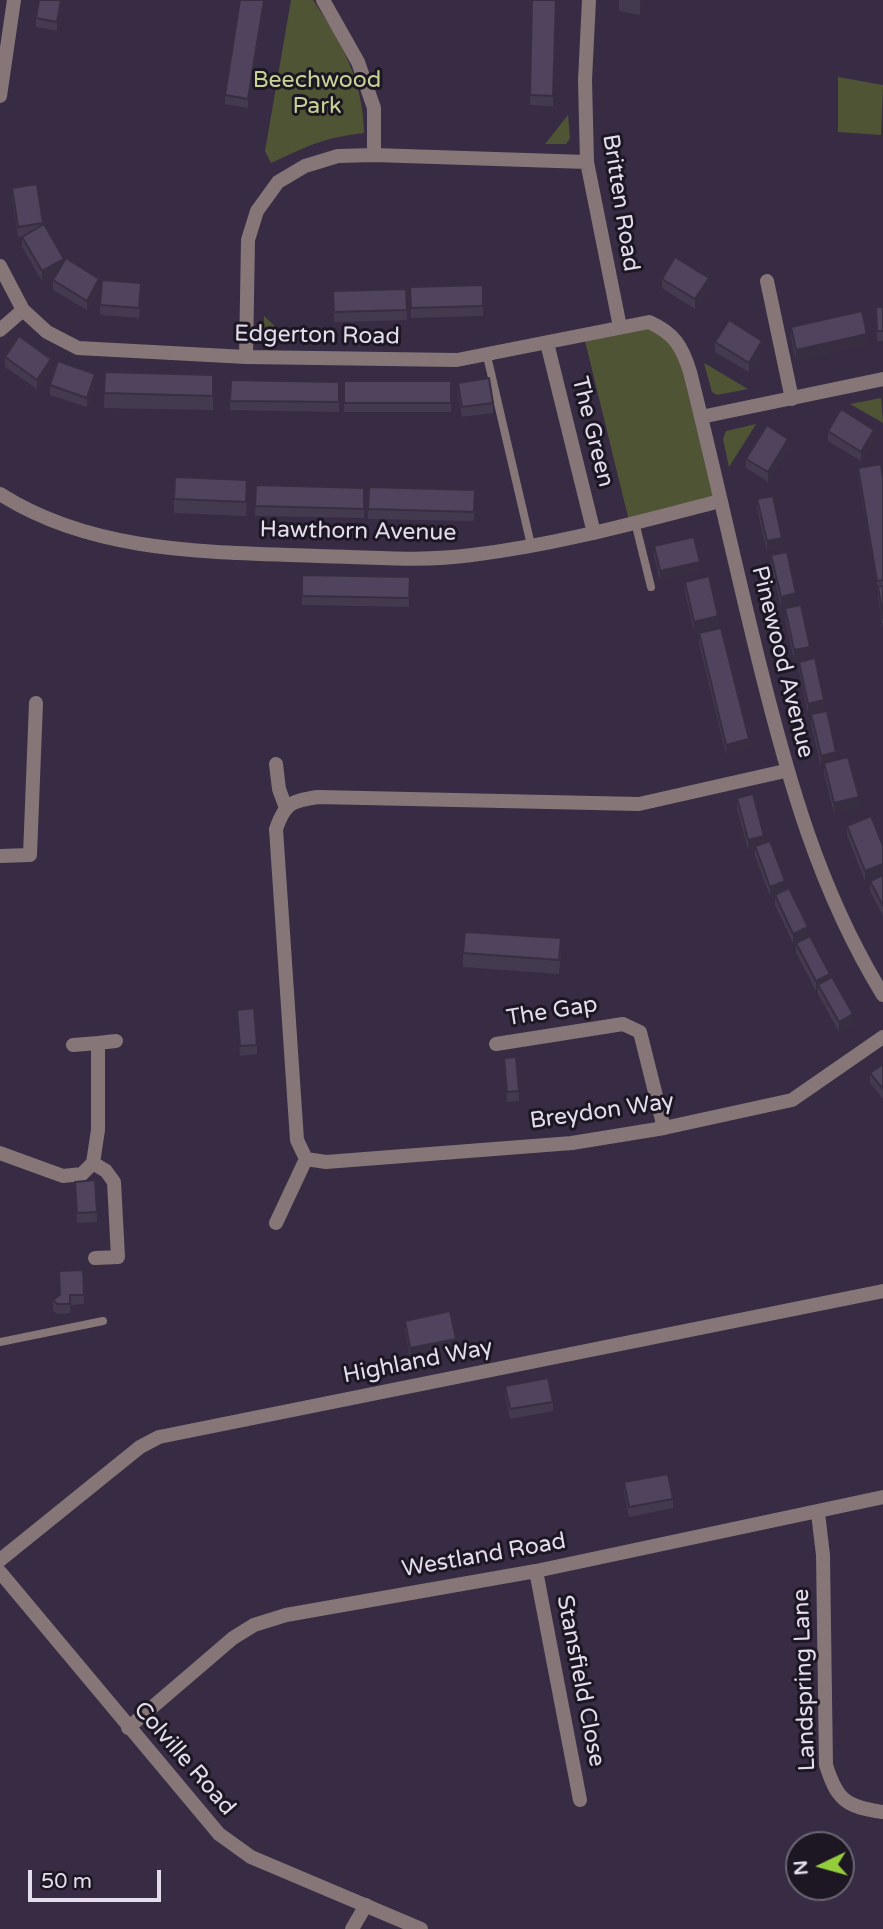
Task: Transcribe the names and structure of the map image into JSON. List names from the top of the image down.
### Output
{
  "streets": {
    "street": [
      "Britten Road",
      "Edgerton Road",
      "The Green",
      "Hawthorn Avenue",
      "Pinewood Avenue",
      "The Gap",
      "Breydon Way",
      "Highland Way",
      "Westland Road",
      "Landspring Lane",
      "Stansfield Close",
      "Colville Road"
    ]
  },
  "crossings": [
    ["Britten Road", "Edgerton Road"],
    ["Edgerton Road", "The Green"],
    ["Edgerton Road", "Pinewood Avenue"],
    ["The Green", "Hawthorn Avenue"],
    ["Hawthorn Avenue", "Pinewood Avenue"],
    ["The Gap", "Breydon Way"],
    ["Westland Road", "Landspring Lane"],
    ["Westland Road", "Stansfield Close"],
    ["Westland Road", "Colville Road"]
  ],
  "parks": ["Beechwood Park"],
  "scale_bar": "50 m",
  "north": "left"
}
